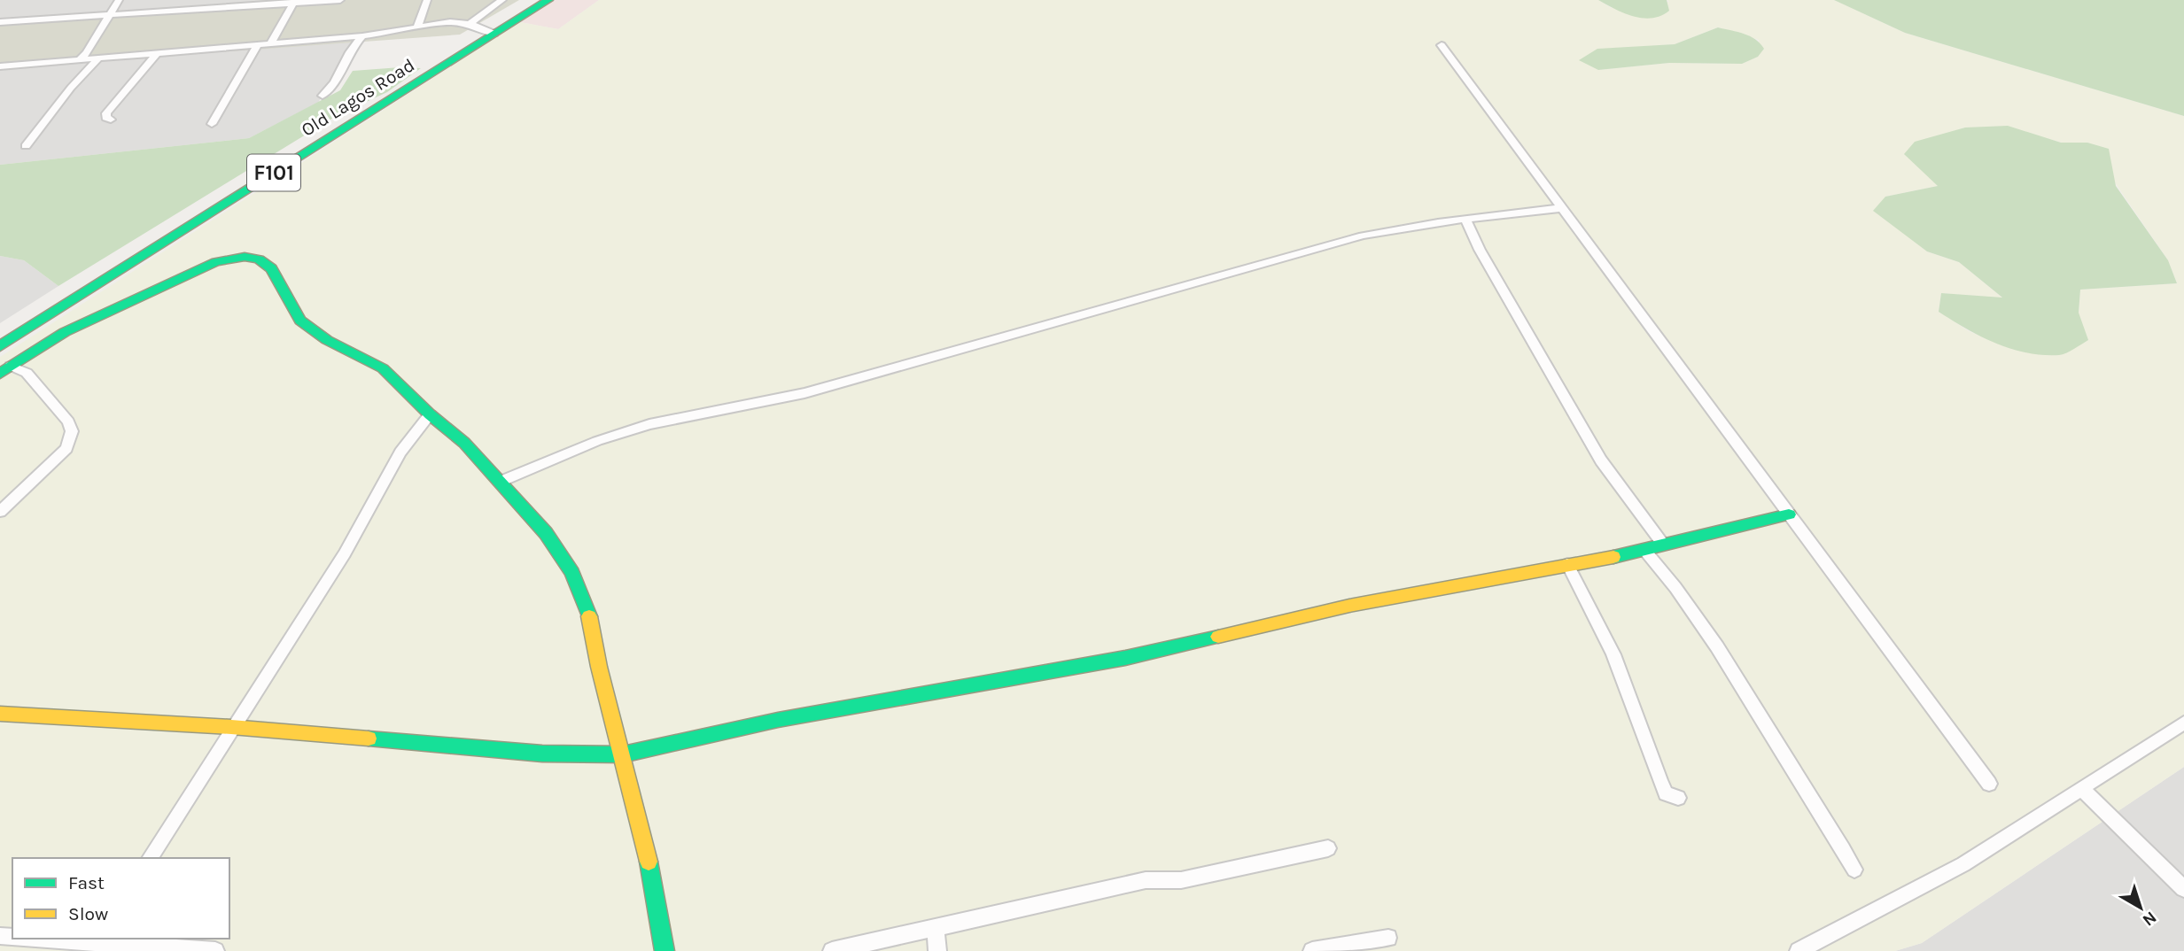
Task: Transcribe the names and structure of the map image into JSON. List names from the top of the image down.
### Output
{
  "streets": {
    "street": ["Old Lagos Road", "F101"]
  },
  "legend": ["Fast", "Slow"],
  "north": "bottom right"
}
